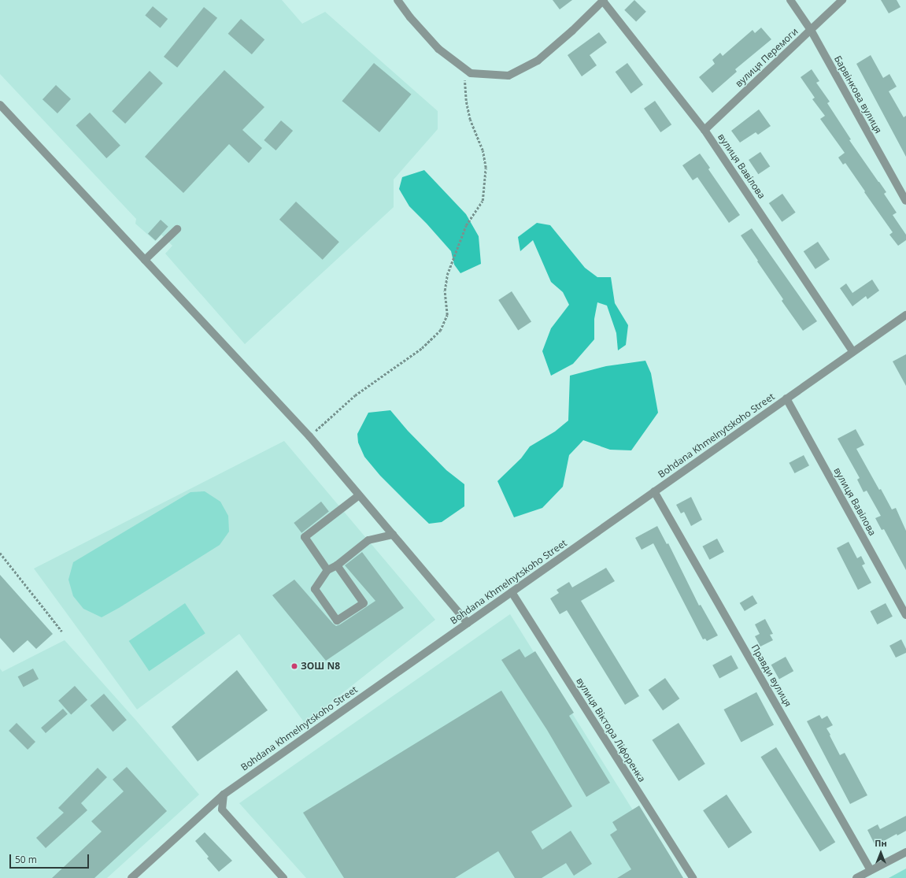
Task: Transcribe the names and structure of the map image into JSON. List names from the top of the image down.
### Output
{
  "streets": {
    "street": [
      "вулиця Перемоги",
      "Барвінкова вулиця",
      "вулиця Вавілова",
      "Bohdana Khmelnytskoho Street",
      "Правди вулиця",
      "вулиця Віктора Ліфоренка"
    ]
  },
  "crossings": [
    ["вулиця Перемоги", "Барвінкова вулиця"],
    ["вулиця Перемоги", "вулиця Вавілова"],
    ["вулиця Вавілова", "Bohdana Khmelnytskoho Street"],
    ["Bohdana Khmelnytskoho Street", "Правди вулиця"],
    ["Bohdana Khmelnytskoho Street", "вулиця Віктора Ліфоренка"]
  ],
  "places": ["ЗОШ N8"],
  "scale_bar": "50 m",
  "north": "top"
}
